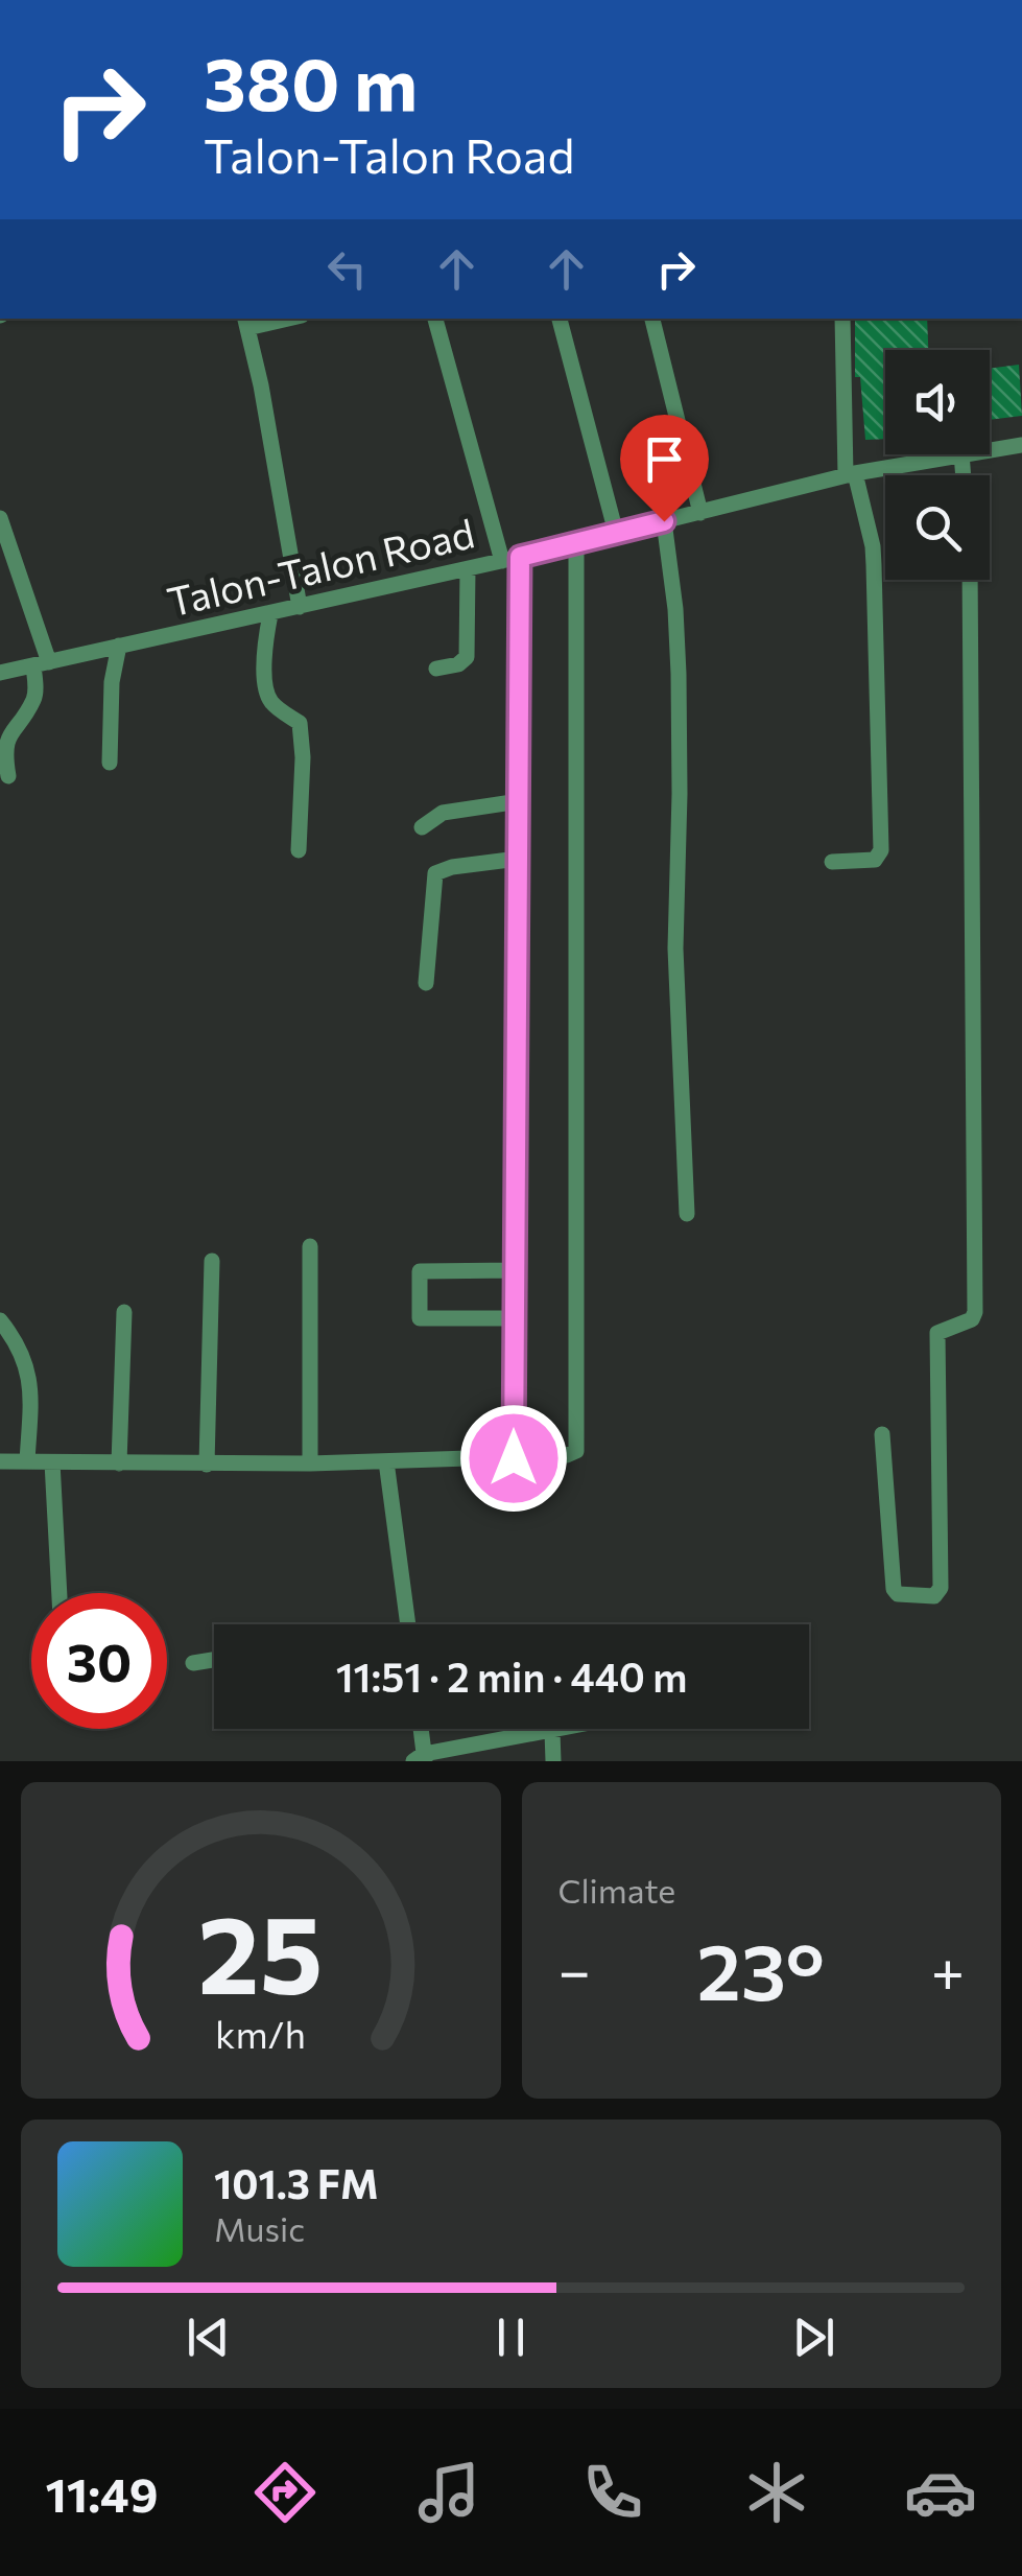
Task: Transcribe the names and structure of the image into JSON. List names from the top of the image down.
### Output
{
  "streets": {
    "street": ["Talon-Talon Road"]
  },
  "page": {
    "turn": ["380 m", "Talon-Talon Road"],
    "limit": "30",
    "trip": "11:51 · 2 min · 440 m",
    "tile": "Climate",
    "heat": ["−", "23°", "+"],
    "song": ["101.3 FM", "Music"],
    "tabs": "11:49",
    "gauge": ["25", "km/h"]
  }
}
